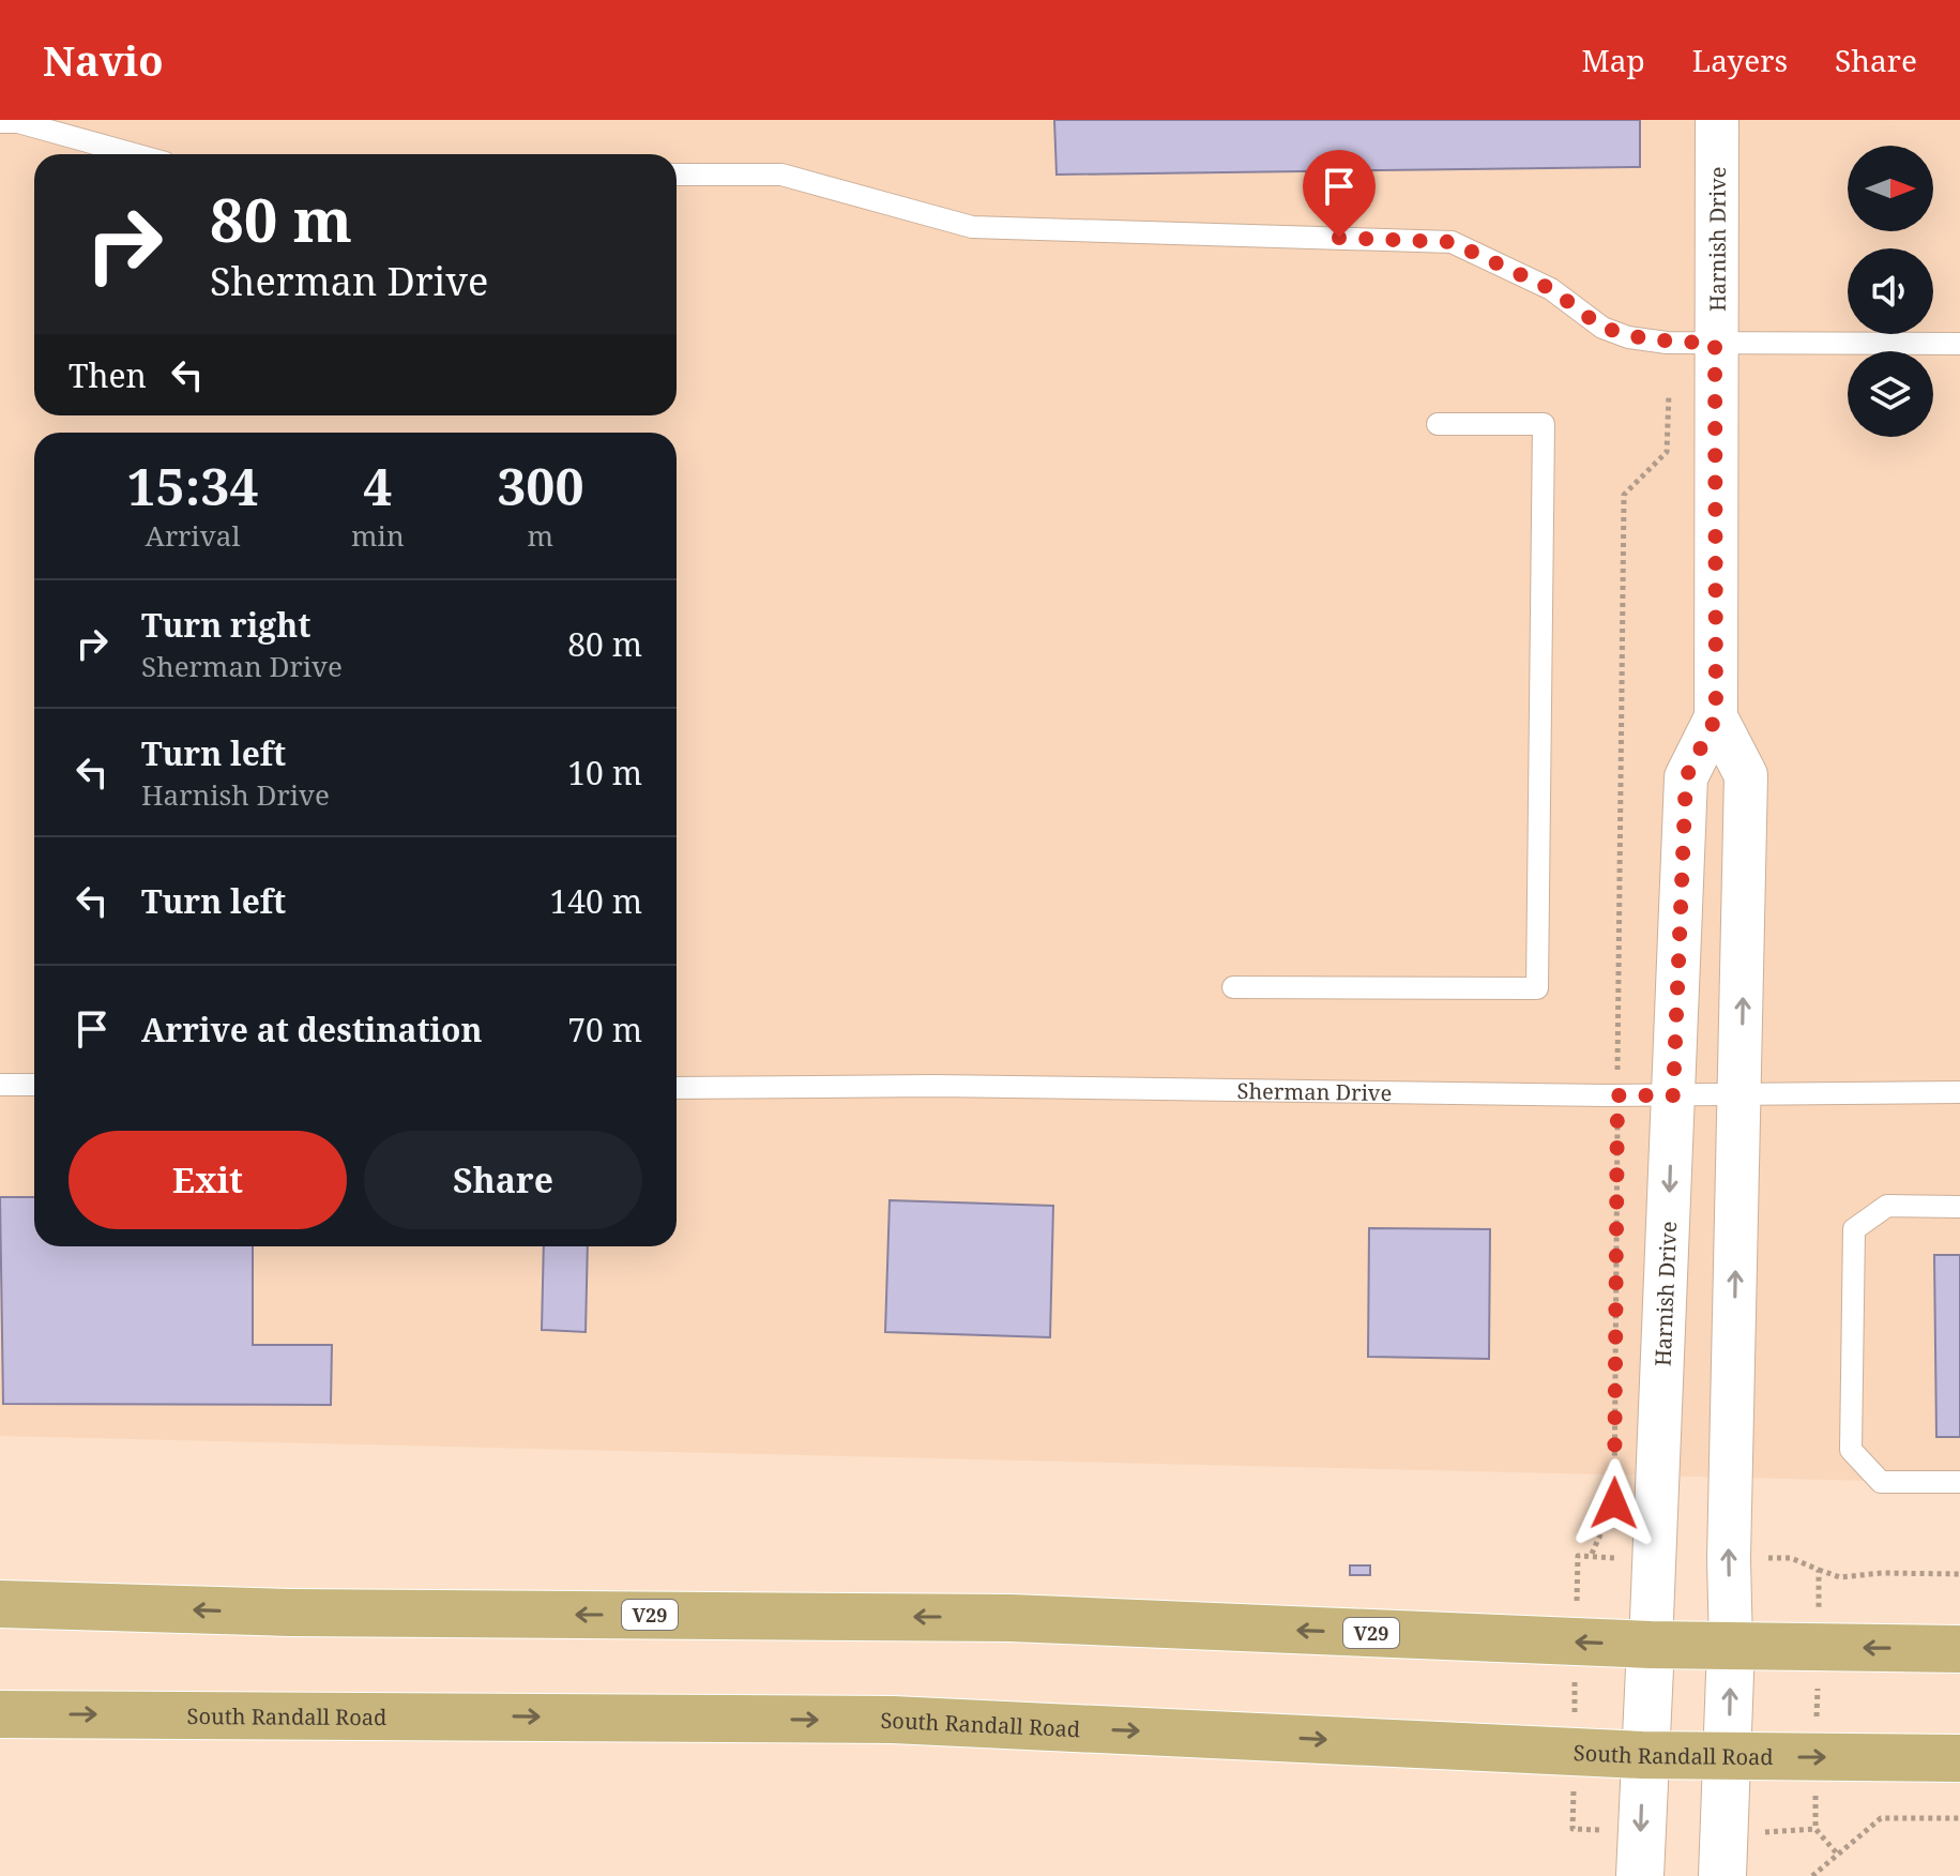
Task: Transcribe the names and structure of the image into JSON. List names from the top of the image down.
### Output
{
  "streets": {
    "main road": ["V29", "South Randall Road"],
    "street": ["Harnish Drive"],
    "lane": ["Sherman Drive"]
  },
  "crossings": [
    ["Harnish Drive", "Sherman Drive"],
    ["Harnish Drive", "V29"],
    ["Harnish Drive", "South Randall Road"]
  ],
  "north": "right",
  "page": {
    "header": "Navio",
    "nav": ["Map", "Layers", "Share"],
    "turn": ["80 m", "Sherman Drive"],
    "then": "Then",
    "eta": [
      "15:34",
      "Arrival",
      "4",
      "min",
      "300",
      "m"
    ],
    "list": [
      {
        "name": "Turn right",
        "note": "Sherman Drive",
        "value": "80 m"
      },
      {
        "name": "Turn left",
        "note": "Harnish Drive",
        "value": "10 m"
      },
      {
        "name": "Turn left",
        "value": "140 m"
      },
      {
        "name": "Arrive at destination",
        "value": "70 m"
      }
    ],
    "buttons": ["Exit", "Share"]
  }
}
